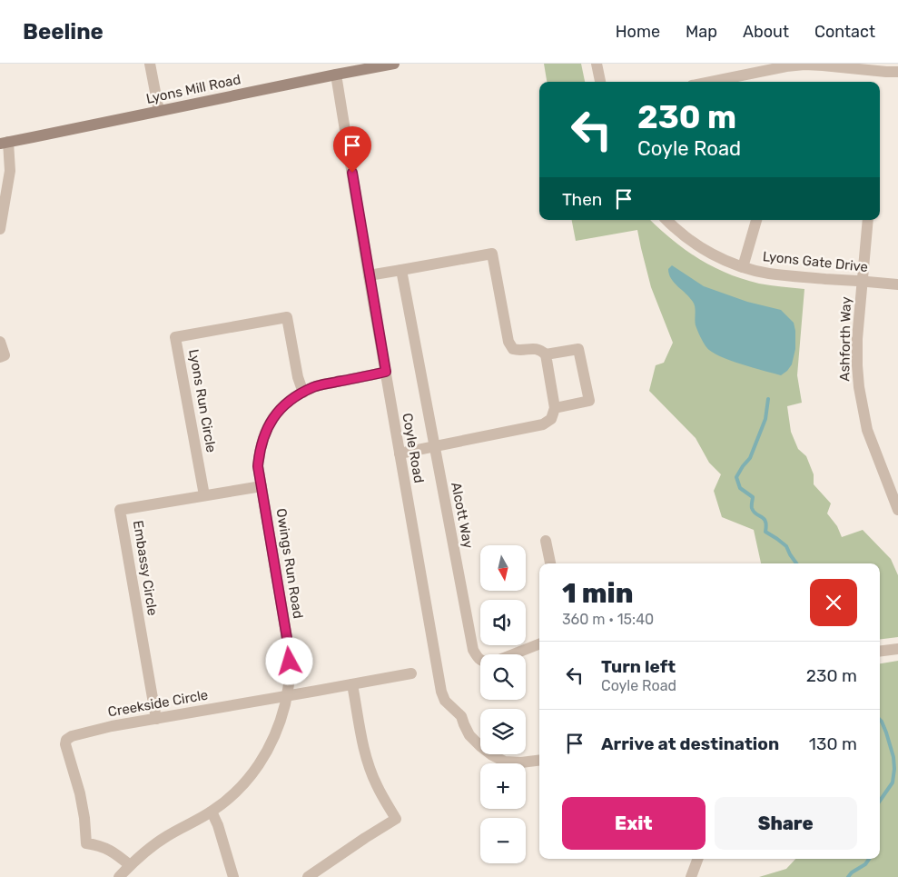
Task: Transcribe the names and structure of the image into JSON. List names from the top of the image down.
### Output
{
  "streets": {
    "main road": ["Lyons Mill Road"],
    "street": [
      "Lyons Gate Drive",
      "Ashforth Way",
      "Lyons Run Circle",
      "Coyle Road",
      "Alcott Way",
      "Owings Run Road",
      "Embassy Circle",
      "Creekside Circle"
    ]
  },
  "crossings": [
    ["Lyons Mill Road", "Coyle Road"],
    ["Lyons Gate Drive", "Ashforth Way"],
    ["Lyons Run Circle", "Owings Run Road"],
    ["Lyons Run Circle", "Embassy Circle"],
    ["Coyle Road", "Owings Run Road"],
    ["Owings Run Road", "Embassy Circle"],
    ["Owings Run Road", "Creekside Circle"],
    ["Embassy Circle", "Creekside Circle"]
  ],
  "north": "bottom",
  "page": {
    "header": "Beeline",
    "nav": [
      "Home",
      "Map",
      "About",
      "Contact"
    ],
    "turn": ["230 m", "Coyle Road"],
    "then": "Then",
    "map_buttons": ["+", "−"],
    "heading": ["1 min", "360 m · 15:40"],
    "list": [
      {
        "name": "Turn left",
        "note": "Coyle Road",
        "value": "230 m"
      },
      {
        "name": "Arrive at destination",
        "value": "130 m"
      }
    ],
    "buttons": ["Exit", "Share"]
  }
}
